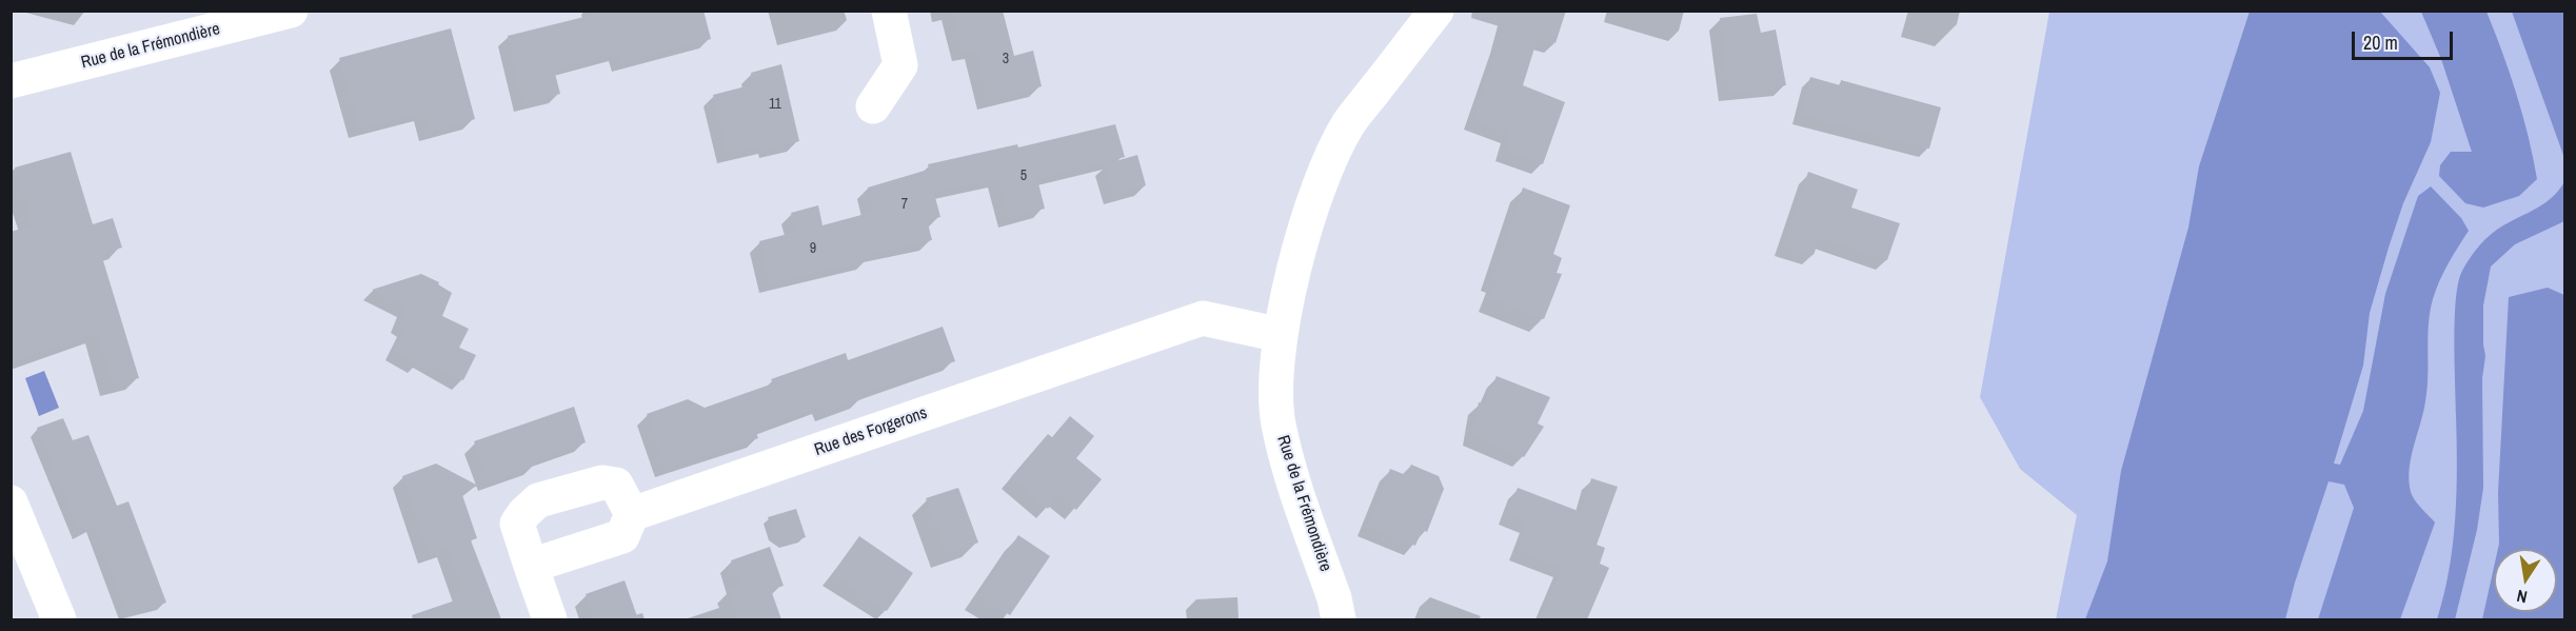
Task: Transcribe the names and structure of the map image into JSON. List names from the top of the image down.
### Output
{
  "streets": {
    "street": ["Rue de la Frémondière", "Rue des Forgerons"]
  },
  "crossings": [
    ["Rue de la Frémondière", "Rue des Forgerons"]
  ],
  "house_numbers": [
    "3",
    "11",
    "5",
    "7",
    "9"
  ],
  "scale_bar": "20 m",
  "north": "bottom"
}
